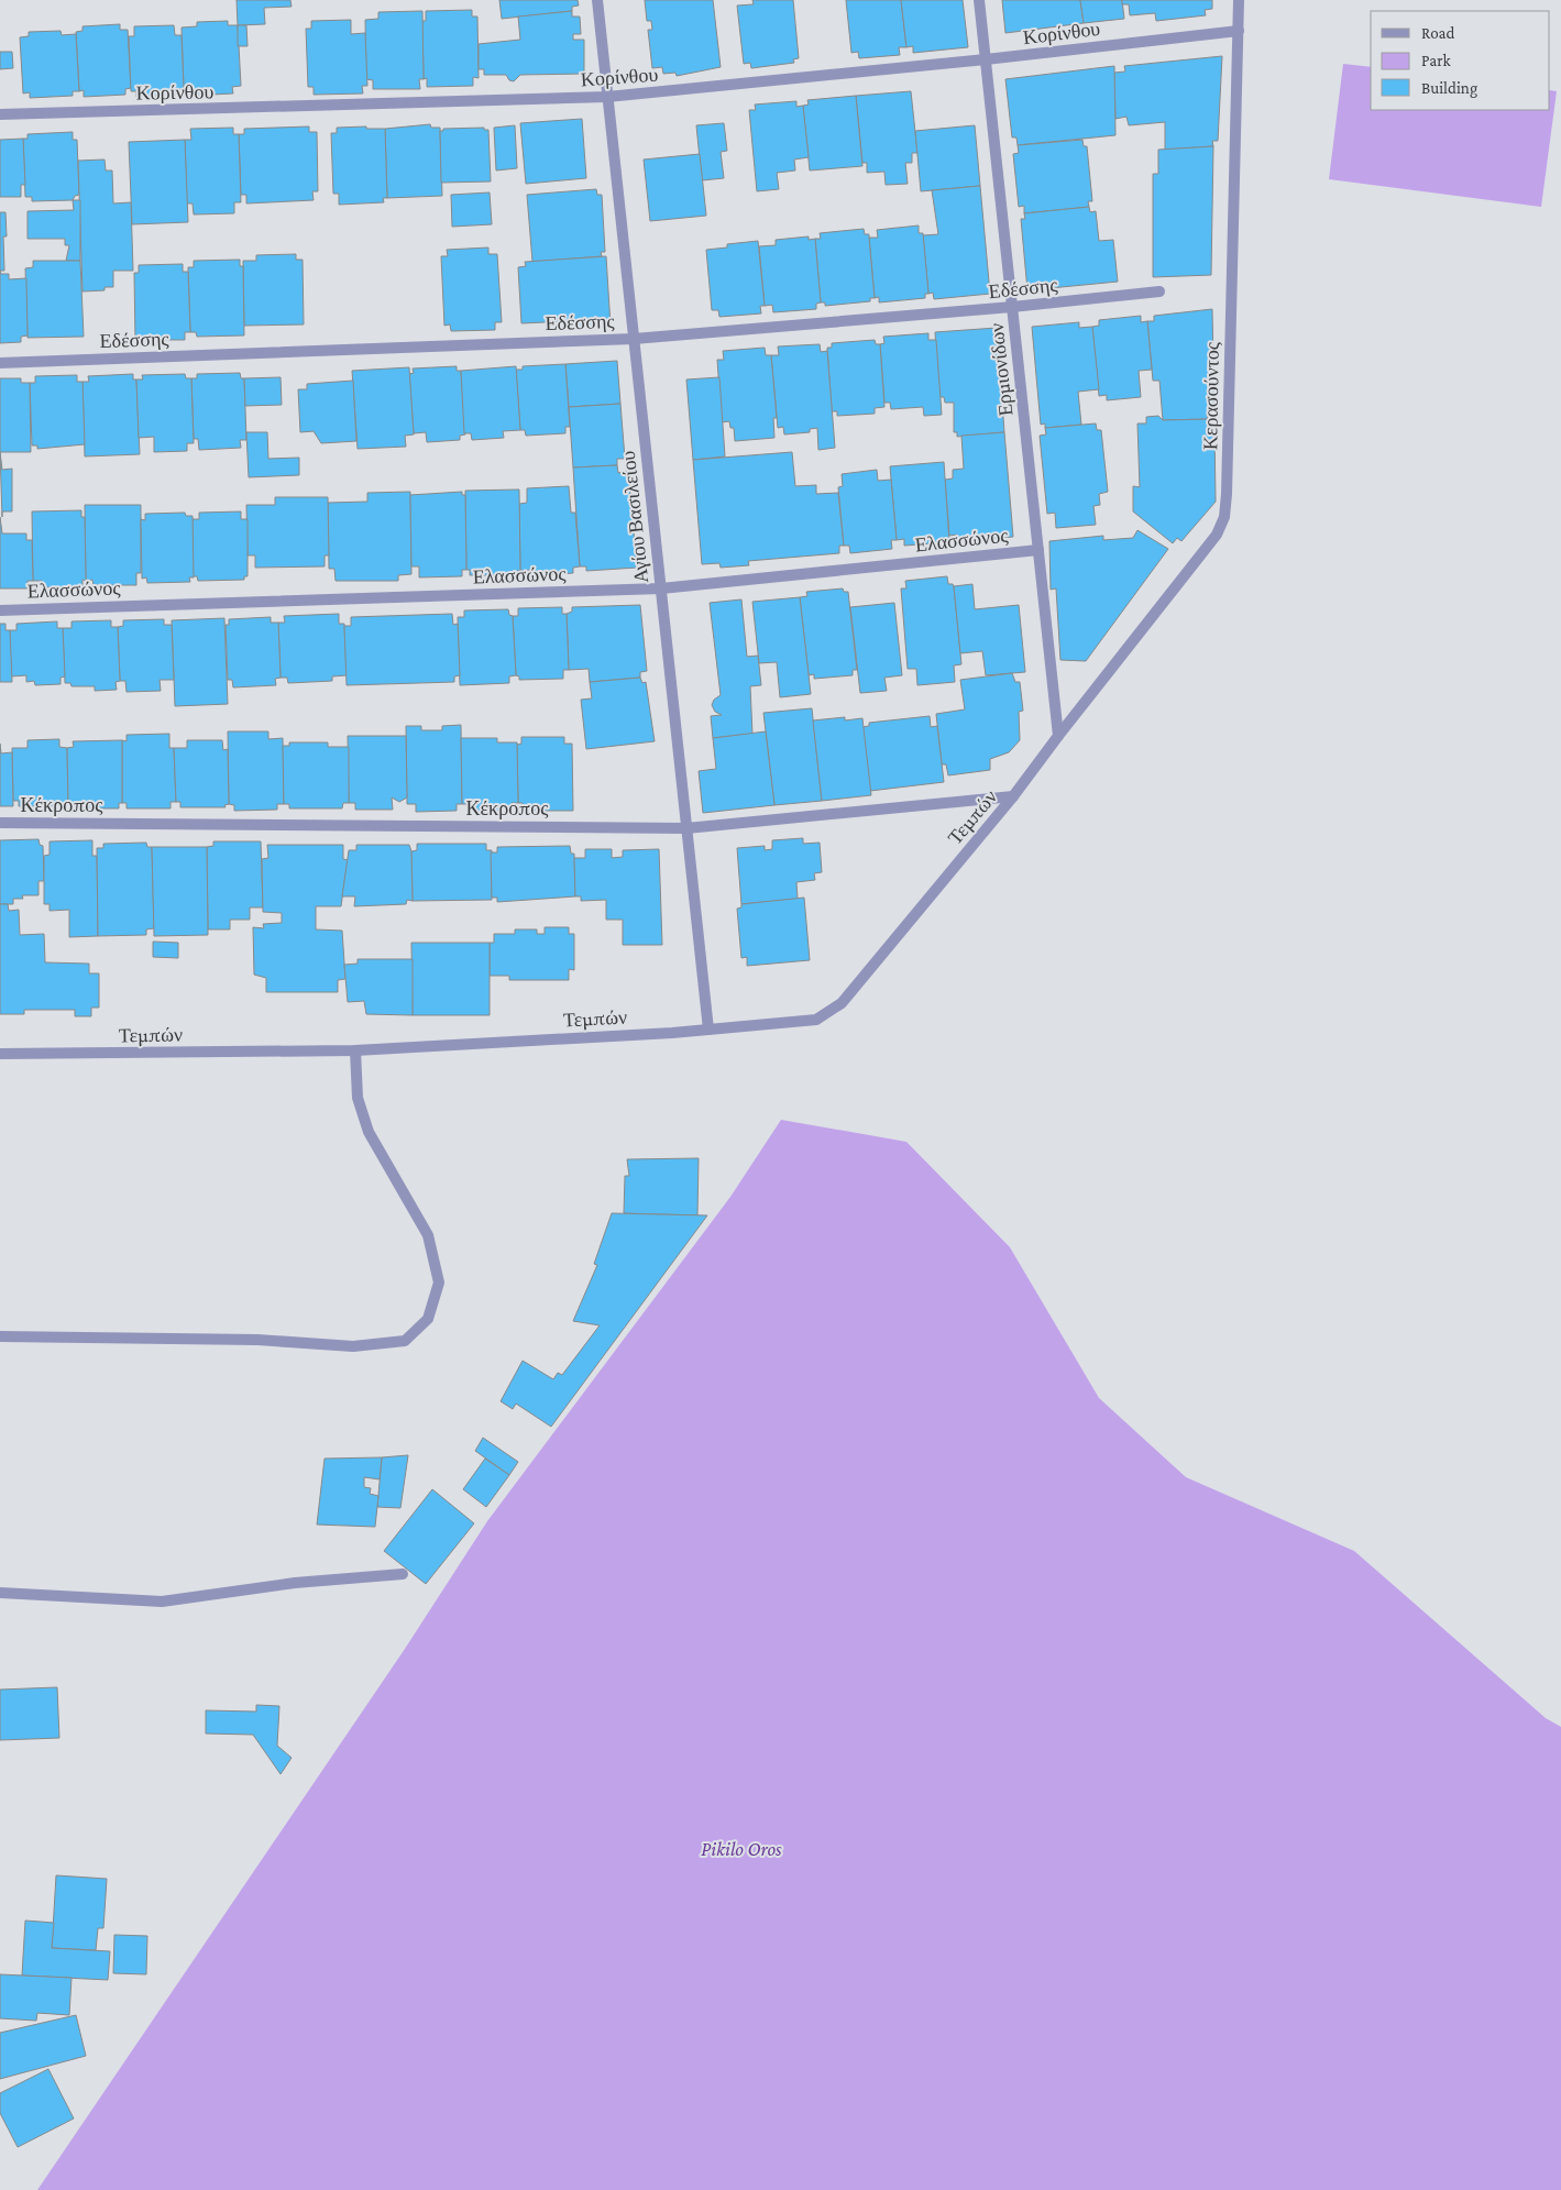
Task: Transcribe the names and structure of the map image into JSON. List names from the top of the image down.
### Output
{
  "streets": {
    "street": [
      "Κορίνθου",
      "Εδέσσης",
      "Ερμιονίδων",
      "Κερασούντος",
      "Αγίου Βασιλείου",
      "Ελασσώνος",
      "Κέκροπος",
      "Τεμπών"
    ]
  },
  "crossings": [
    ["Κορίνθου", "Ερμιονίδων"],
    ["Κορίνθου", "Κερασούντος"],
    ["Κορίνθου", "Αγίου Βασιλείου"],
    ["Εδέσσης", "Ερμιονίδων"],
    ["Εδέσσης", "Αγίου Βασιλείου"],
    ["Ερμιονίδων", "Κερασούντος"],
    ["Ερμιονίδων", "Ελασσώνος"],
    ["Ερμιονίδων", "Τεμπών"],
    ["Κερασούντος", "Τεμπών"],
    ["Αγίου Βασιλείου", "Ελασσώνος"],
    ["Αγίου Βασιλείου", "Κέκροπος"],
    ["Αγίου Βασιλείου", "Τεμπών"],
    ["Κέκροπος", "Τεμπών"]
  ],
  "parks": ["Pikilo Oros"],
  "legend": ["Road", "Park", "Building"]
}
